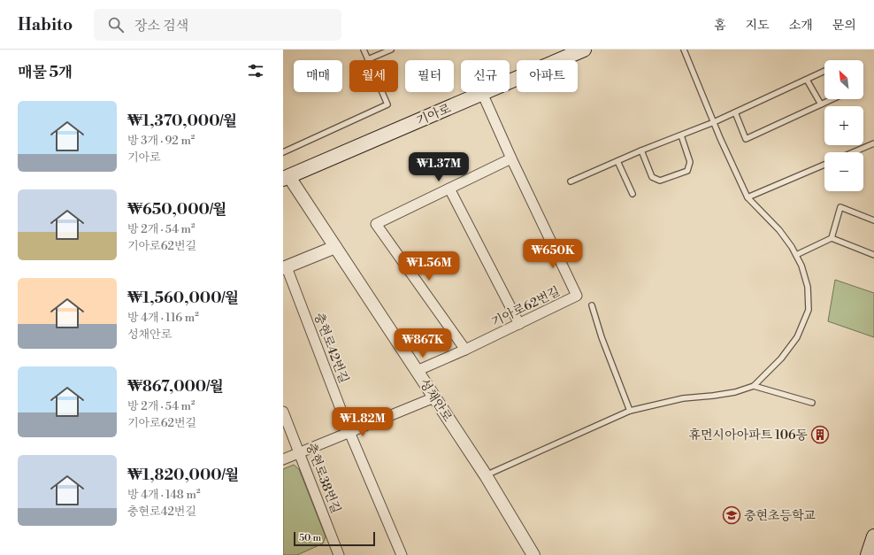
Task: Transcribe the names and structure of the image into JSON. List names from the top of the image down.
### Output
{
  "streets": {
    "main road": ["기아로"],
    "street": [
      "기아로62번길",
      "충현로42번길",
      "성채안로",
      "충현로38번길"
    ]
  },
  "crossings": [
    ["기아로", "기아로62번길"],
    ["기아로", "성채안로"],
    ["기아로62번길", "성채안로"]
  ],
  "places": {
    "building": ["휴먼시아아파트 106동"],
    "school or university": ["충현초등학교"]
  },
  "scale_bar": "50 m",
  "north": "top left",
  "page": {
    "header": "Habito",
    "search": "장소 검색",
    "nav": [
      "홈",
      "지도",
      "소개",
      "문의"
    ],
    "heading": "매물 5개",
    "map_buttons": ["+", "−"],
    "chip": [
      "매매",
      "월세",
      "필터",
      "신규",
      "아파트"
    ],
    "list": [
      {
        "name": "₩1,370,000/월",
        "note": "방 3개 · 92 m² · 기아로"
      },
      {
        "name": "₩650,000/월",
        "note": "방 2개 · 54 m² · 기아로62번길"
      },
      {
        "name": "₩1,560,000/월",
        "note": "방 4개 · 116 m² · 성채안로"
      },
      {
        "name": "₩867,000/월",
        "note": "방 2개 · 54 m² · 기아로62번길"
      },
      {
        "name": "₩1,820,000/월",
        "note": "방 4개 · 148 m² · 충현로42번길"
      }
    ],
    "price": [
      "₩1.37M",
      "₩650K",
      "₩1.56M",
      "₩867K",
      "₩1.82M"
    ],
    "scale": "50 m"
  }
}
